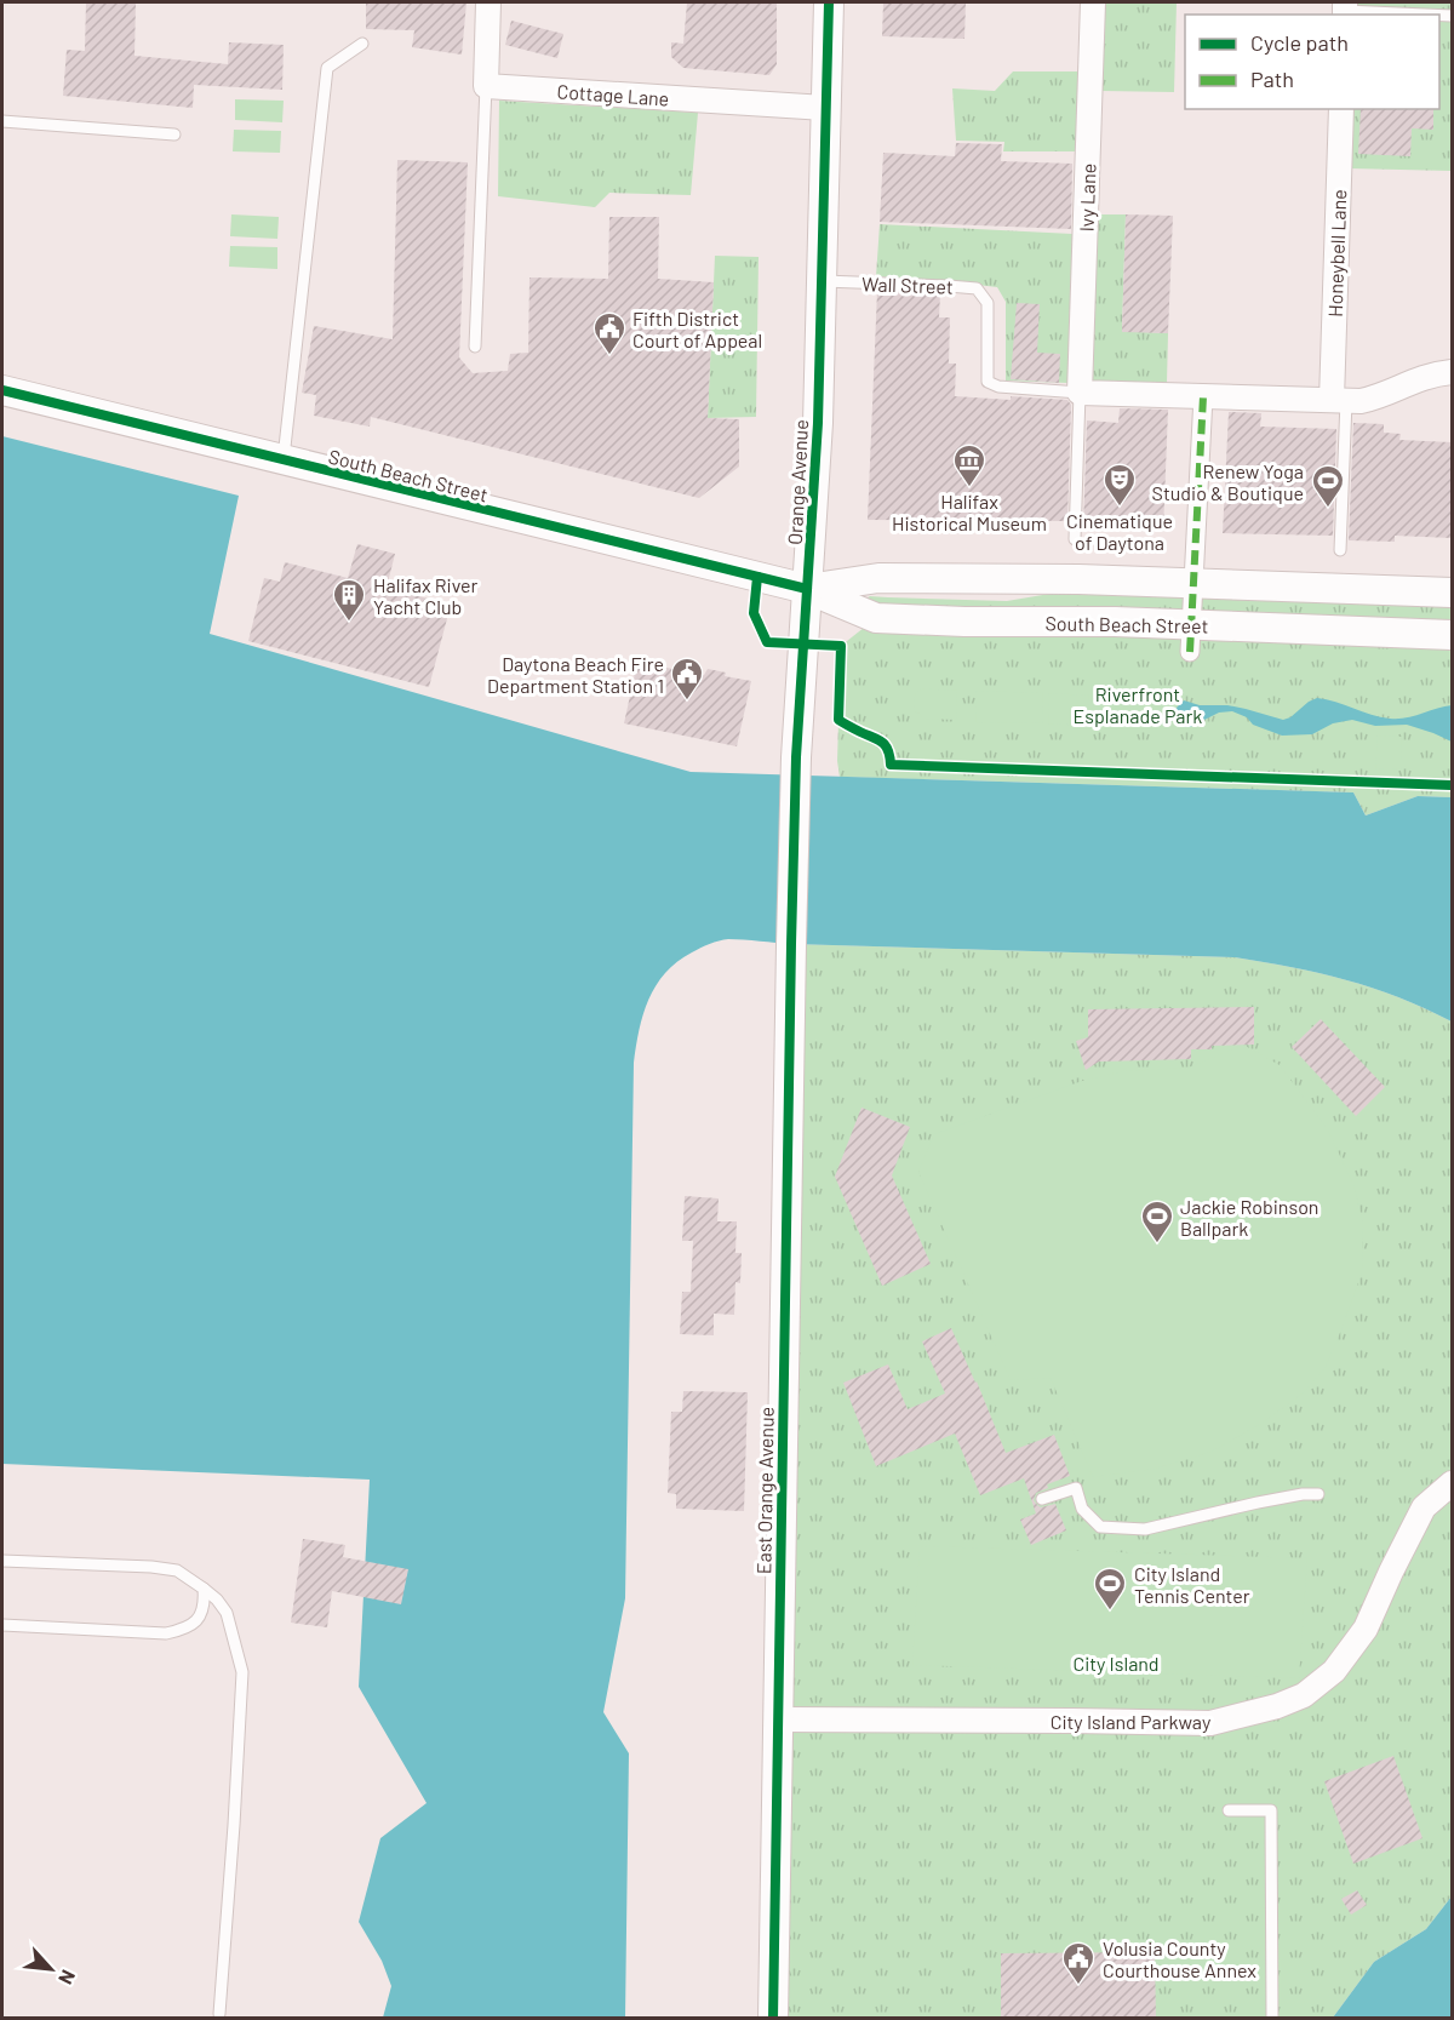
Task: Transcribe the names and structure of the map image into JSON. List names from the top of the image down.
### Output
{
  "streets": {
    "street": [
      "Cottage Lane",
      "Ivy Lane",
      "Honeybell Lane",
      "South Beach Street",
      "Orange Avenue",
      "East Orange Avenue",
      "City Island Parkway"
    ],
    "lane": ["Wall Street"]
  },
  "crossings": [
    ["Cottage Lane", "Orange Avenue"],
    ["Ivy Lane", "Wall Street"],
    ["Wall Street", "Orange Avenue"],
    ["South Beach Street", "Orange Avenue"],
    ["Orange Avenue", "East Orange Avenue"],
    ["East Orange Avenue", "City Island Parkway"]
  ],
  "parks": ["Riverfront Esplanade Park", "City Island"],
  "places": {
    "public building": ["Fifth District Court of Appeal", "Daytona Beach Fire Department Station 1", "Volusia County Courthouse Annex"],
    "museum": ["Halifax Historical Museum"],
    "theatre": ["Cinematique of Daytona"],
    "sports": ["Renew Yoga Studio & Boutique", "Jackie Robinson Ballpark", "City Island Tennis Center"],
    "building": ["Halifax River Yacht Club"]
  },
  "legend": ["Cycle path", "Path"],
  "north": "bottom right"
}
